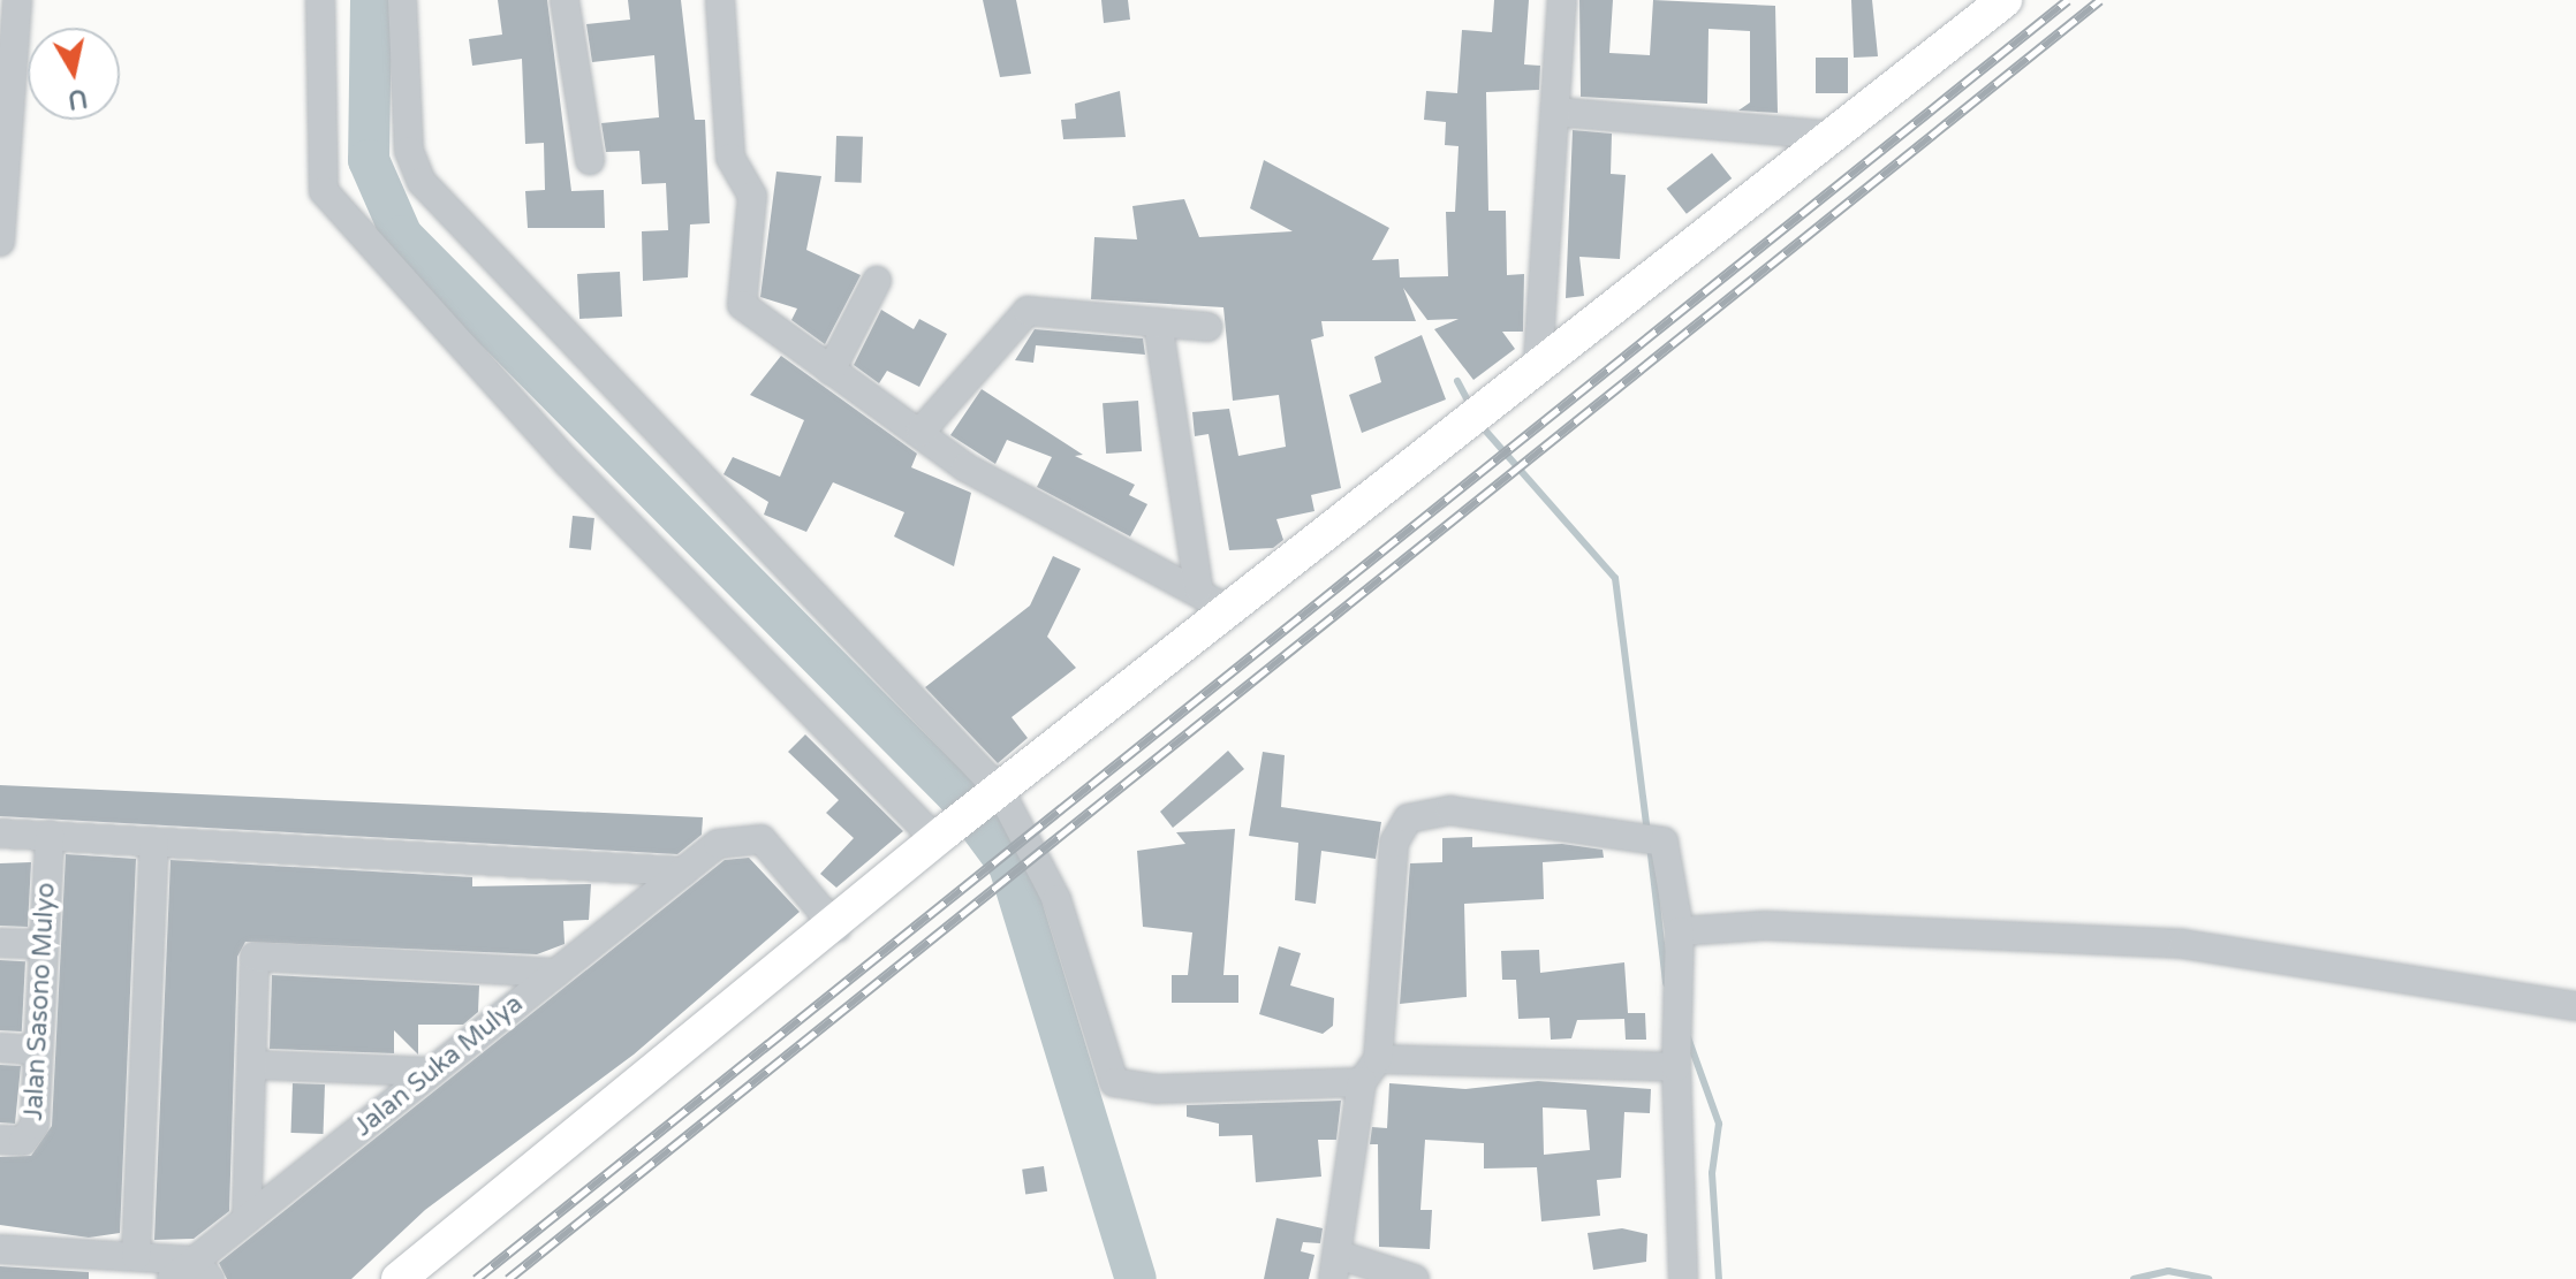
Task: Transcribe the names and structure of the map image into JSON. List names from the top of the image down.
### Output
{
  "streets": {
    "street": ["Jalan Sasono Mulyo", "Jalan Suka Mulya"]
  },
  "north": "bottom"
}
